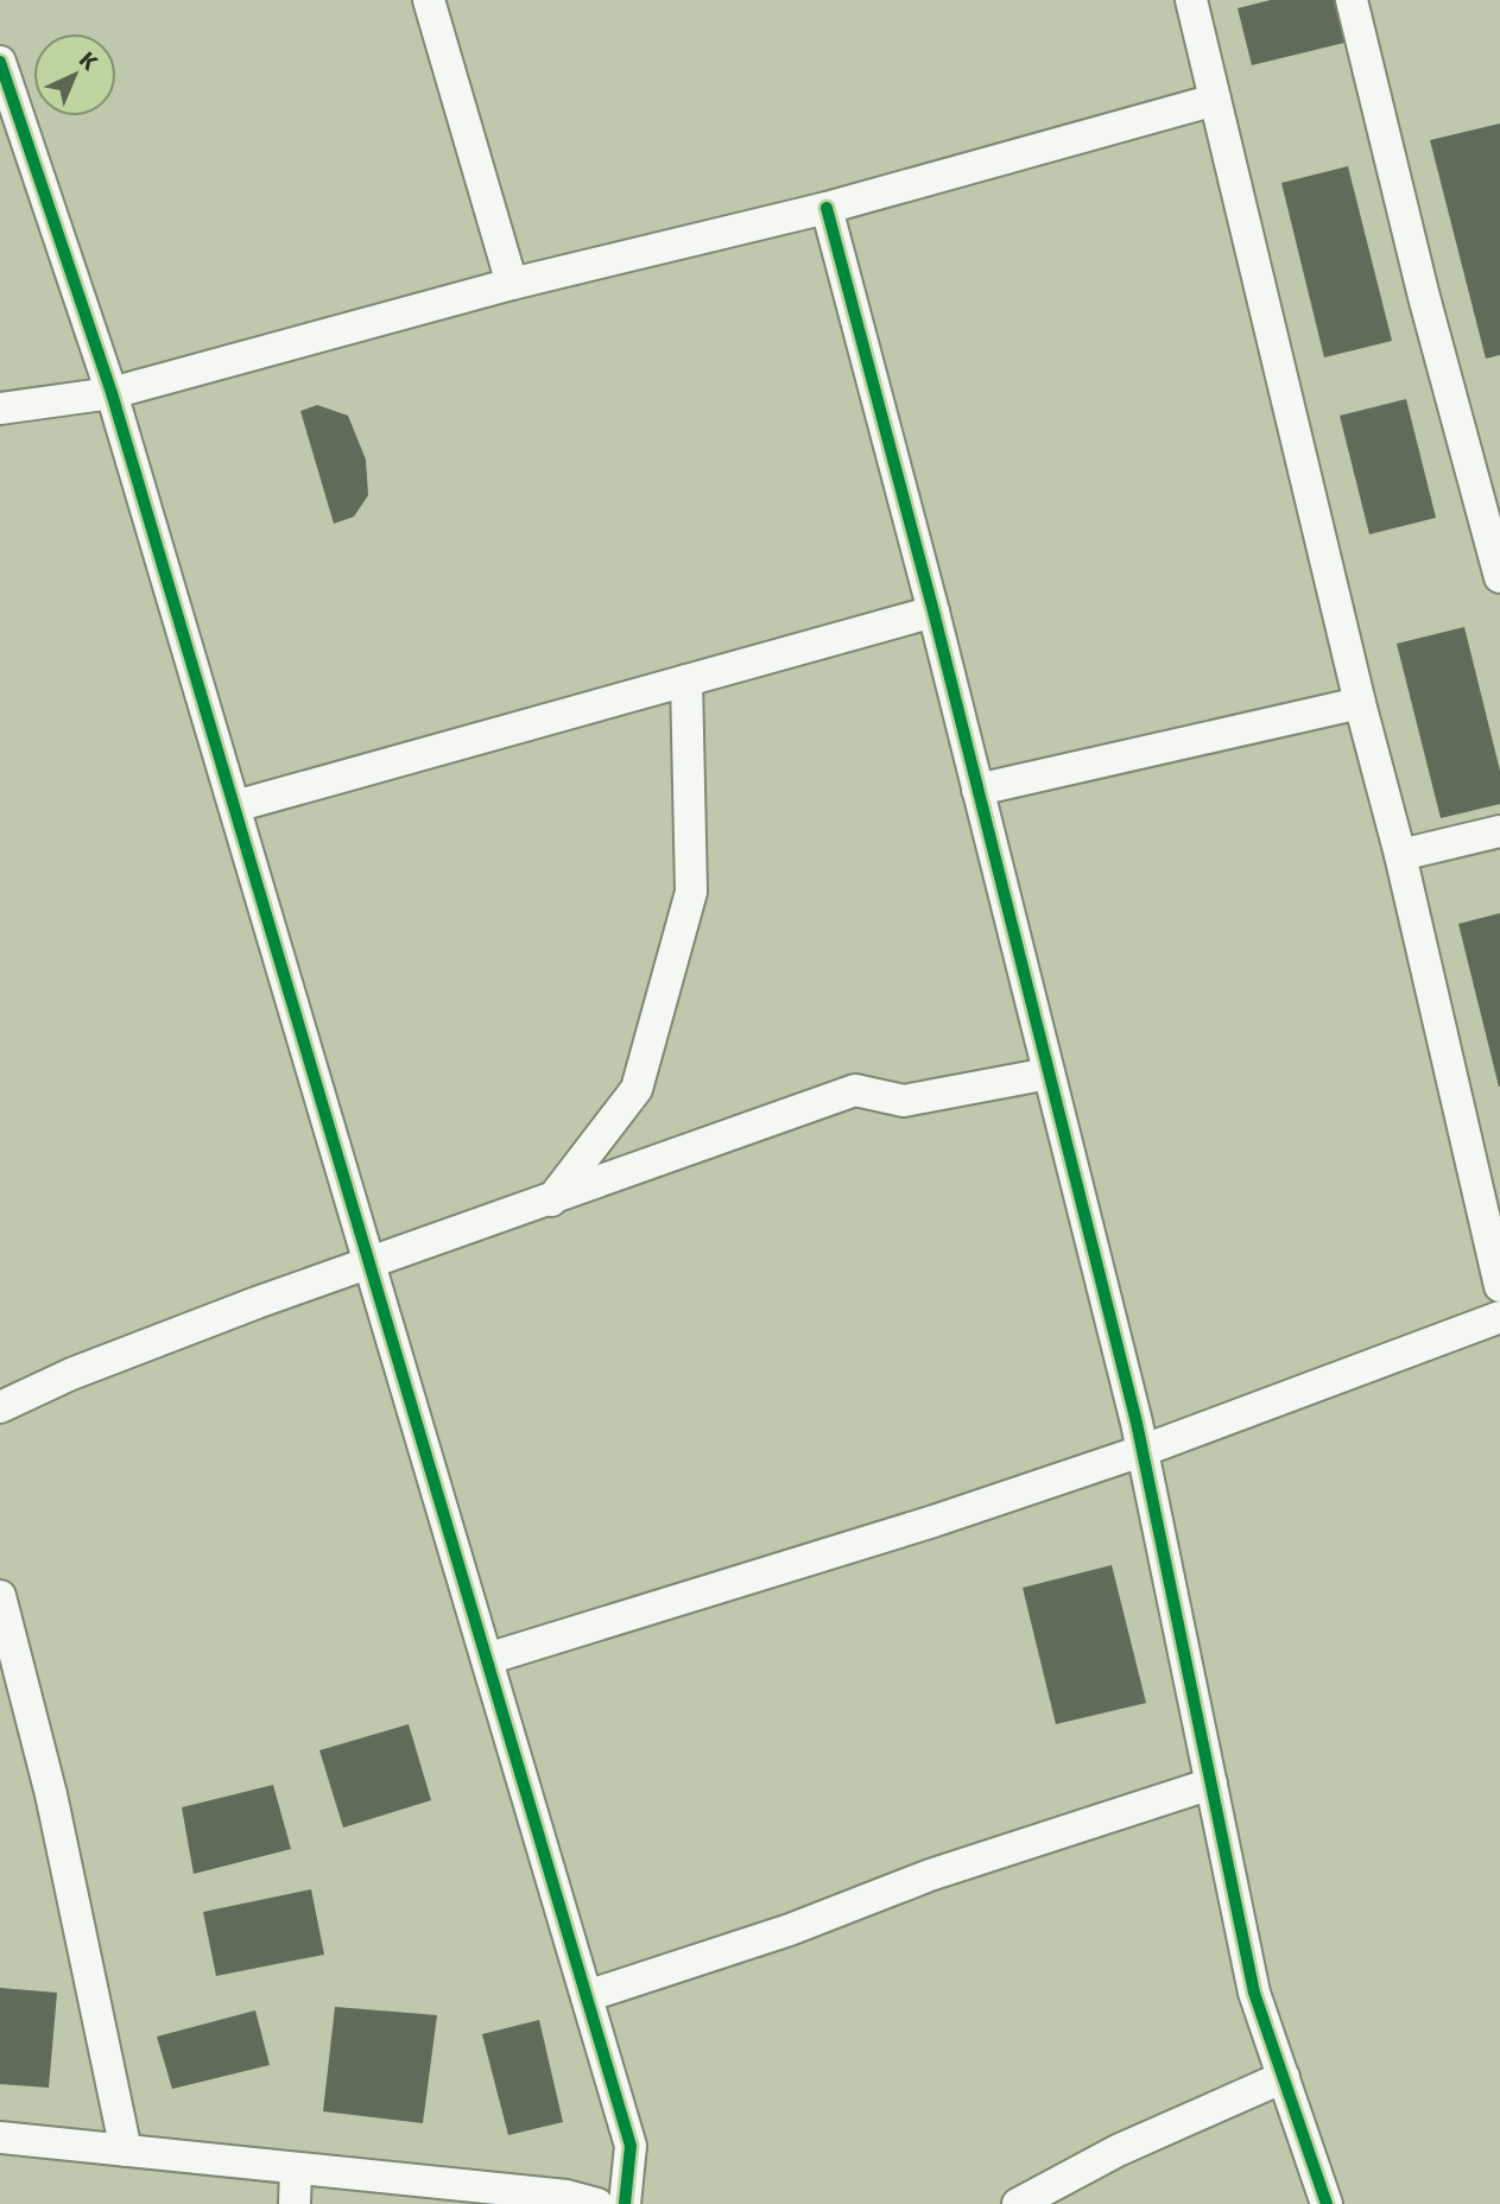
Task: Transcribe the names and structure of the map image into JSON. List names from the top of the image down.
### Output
{
  "north": "top right"
}
